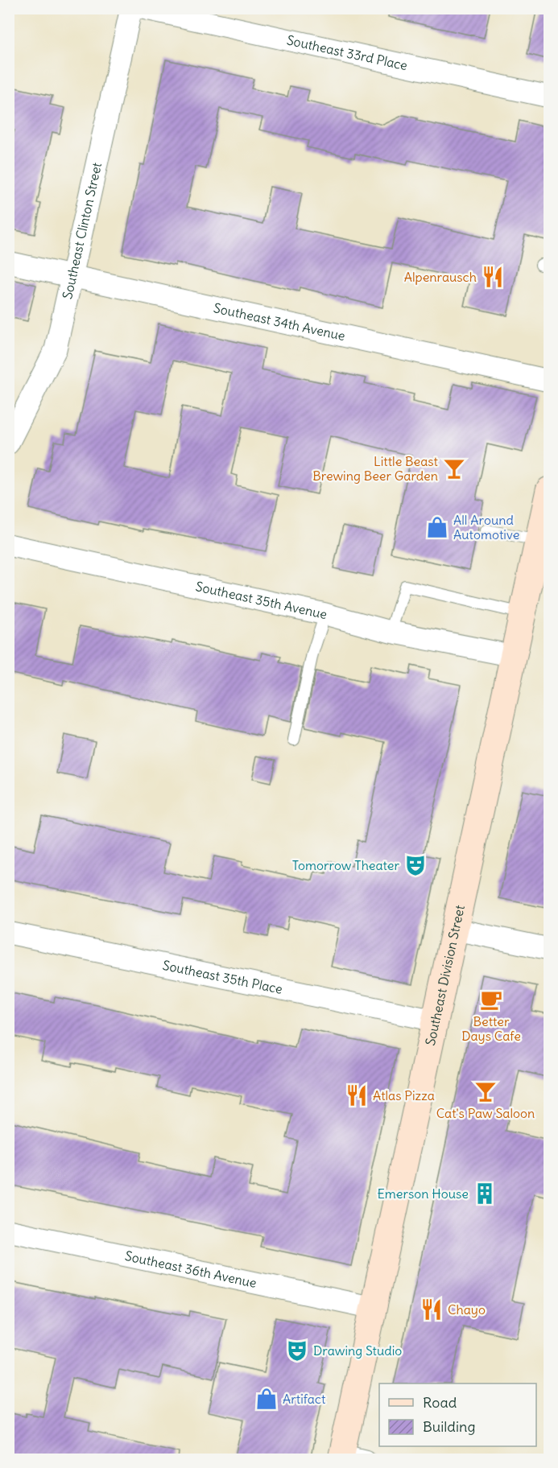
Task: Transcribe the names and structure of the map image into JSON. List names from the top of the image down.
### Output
{
  "streets": {
    "main road": ["Southeast Division Street"],
    "street": [
      "Southeast 33rd Place",
      "Southeast Clinton Street",
      "Southeast 34th Avenue",
      "Southeast 35th Avenue",
      "Southeast 35th Place",
      "Southeast 36th Avenue"
    ]
  },
  "crossings": [
    ["Southeast Clinton Street", "Southeast 34th Avenue"],
    ["Southeast 35th Avenue", "Southeast Division Street"],
    ["Southeast Division Street", "Southeast 35th Place"],
    ["Southeast Division Street", "Southeast 36th Avenue"]
  ],
  "places": {
    "restaurant": ["Alpenrausch", "Atlas Pizza", "Chayo"],
    "bar": ["Little Beast Brewing Beer Garden", "Cat's Paw Saloon"],
    "shop": ["All Around Automotive", "Artifact"],
    "theatre": ["Tomorrow Theater", "Drawing Studio"],
    "cafe": ["Better Days Cafe"],
    "building": ["Emerson House"]
  },
  "legend": ["Road", "Building"]
}
